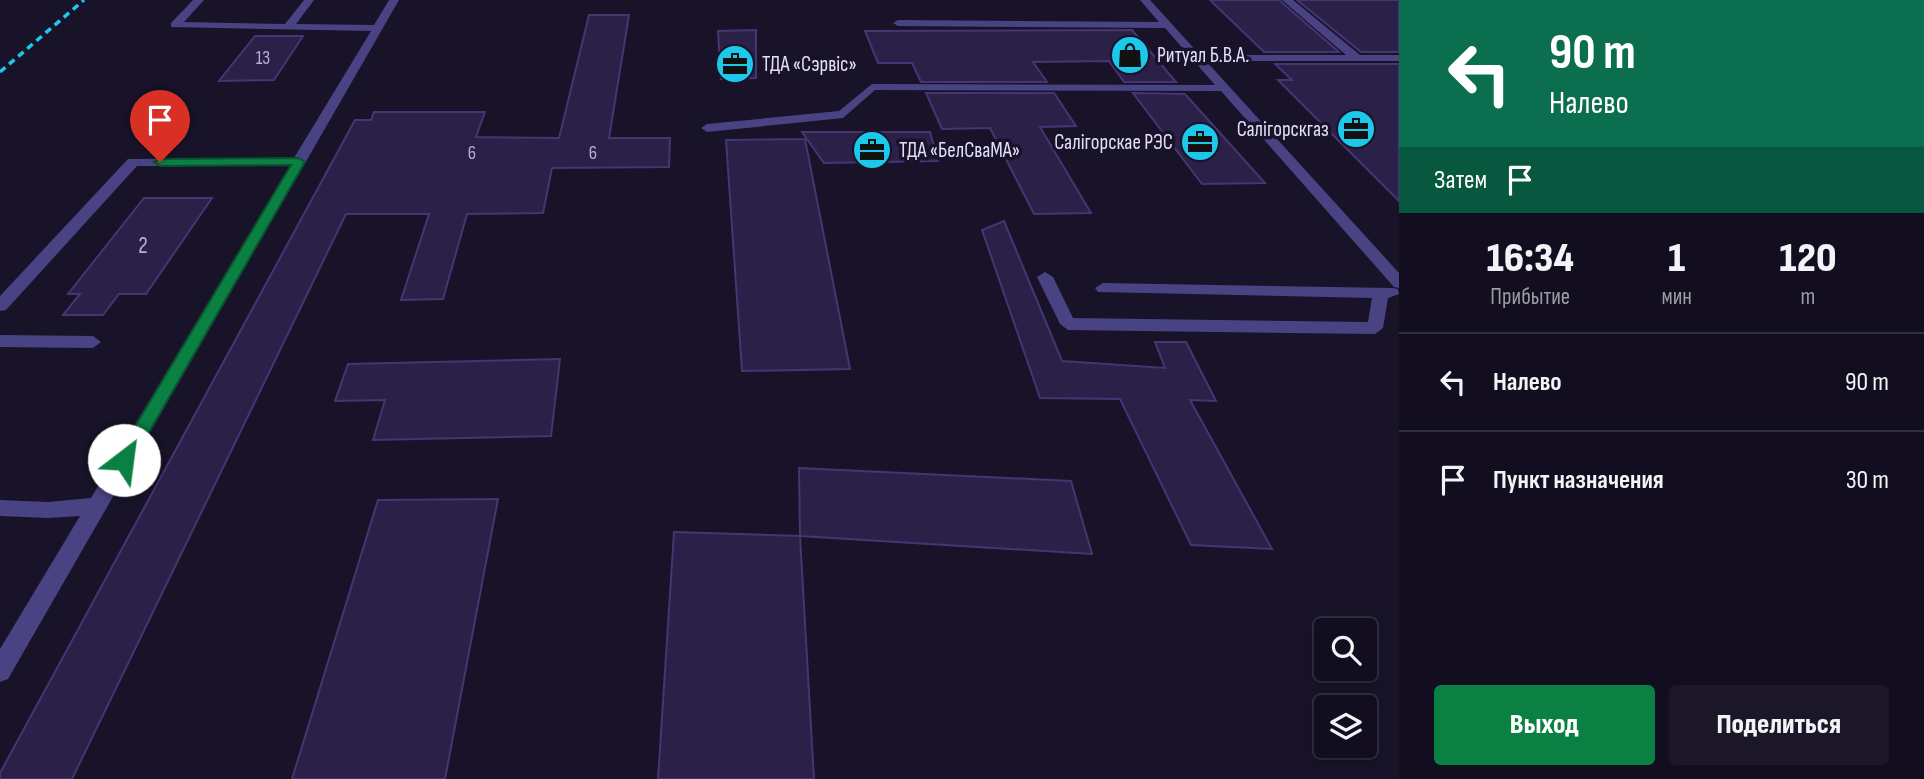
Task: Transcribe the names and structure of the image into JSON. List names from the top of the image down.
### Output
{
  "places": {
    "shop": ["Ритуал Б.В.А."],
    "office": [
      "ТДА «Сэрвіс»",
      "Салігорскгаз",
      "Салігорскае РЭС",
      "ТДА «БелСваМА»"
    ]
  },
  "house_numbers": [
    "13",
    "6",
    "6",
    "2"
  ],
  "page": {
    "turn": ["90 m", "Налево"],
    "then": "Затем",
    "eta": [
      "16:34",
      "Прибытие",
      "1",
      "мин",
      "120",
      "m"
    ],
    "list": [
      {
        "name": "Налево",
        "value": "90 m"
      },
      {
        "name": "Пункт назначения",
        "value": "30 m"
      }
    ],
    "buttons": ["Выход", "Поделиться"]
  }
}
